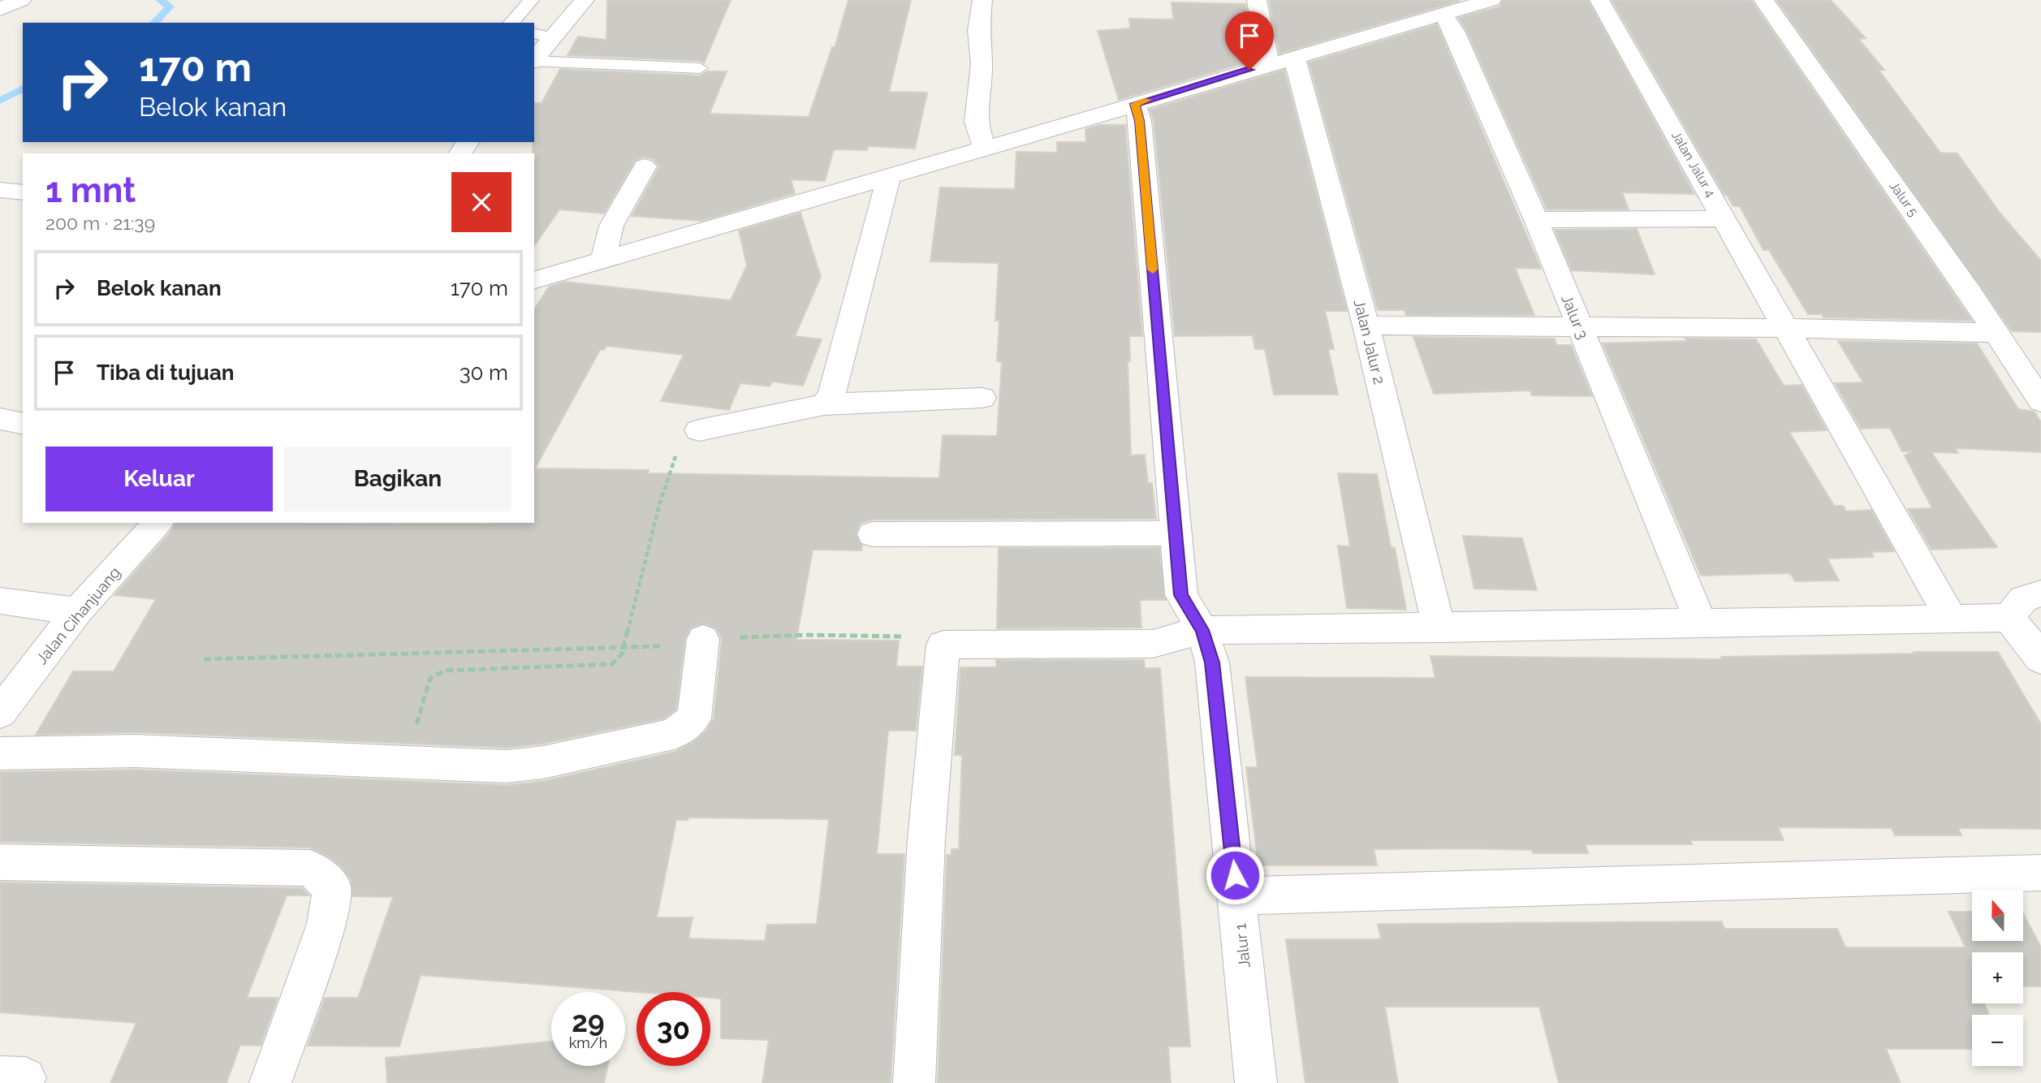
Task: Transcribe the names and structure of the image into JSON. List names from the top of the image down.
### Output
{
  "streets": {
    "street": [
      "Jalan Jalur 4",
      "Jalur 5",
      "Jalur 3",
      "Jalan Jalur 2",
      "Jalan Cihanjuang",
      "Jalur 1"
    ]
  },
  "north": "top",
  "page": {
    "turn": ["170 m", "Belok kanan"],
    "heading": ["1 mnt", "200 m · 21:39"],
    "list": [
      {
        "name": "Belok kanan",
        "value": "170 m"
      },
      {
        "name": "Tiba di tujuan",
        "value": "30 m"
      }
    ],
    "buttons": ["Keluar", "Bagikan"],
    "map_buttons": ["+", "−"],
    "speed": "29 km/h",
    "limit": "30"
  }
}
